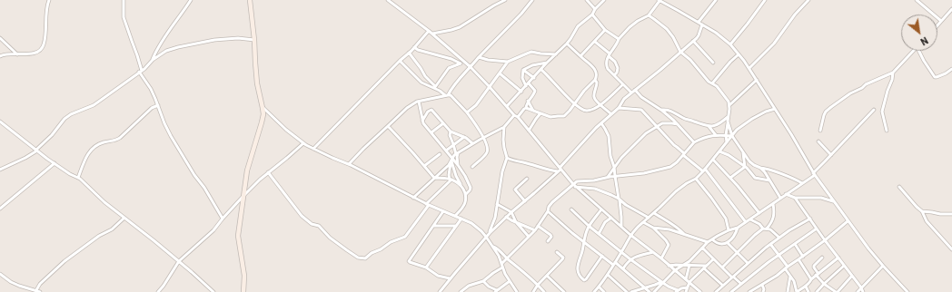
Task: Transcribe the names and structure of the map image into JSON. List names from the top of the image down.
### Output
{
  "north": "bottom right"
}
